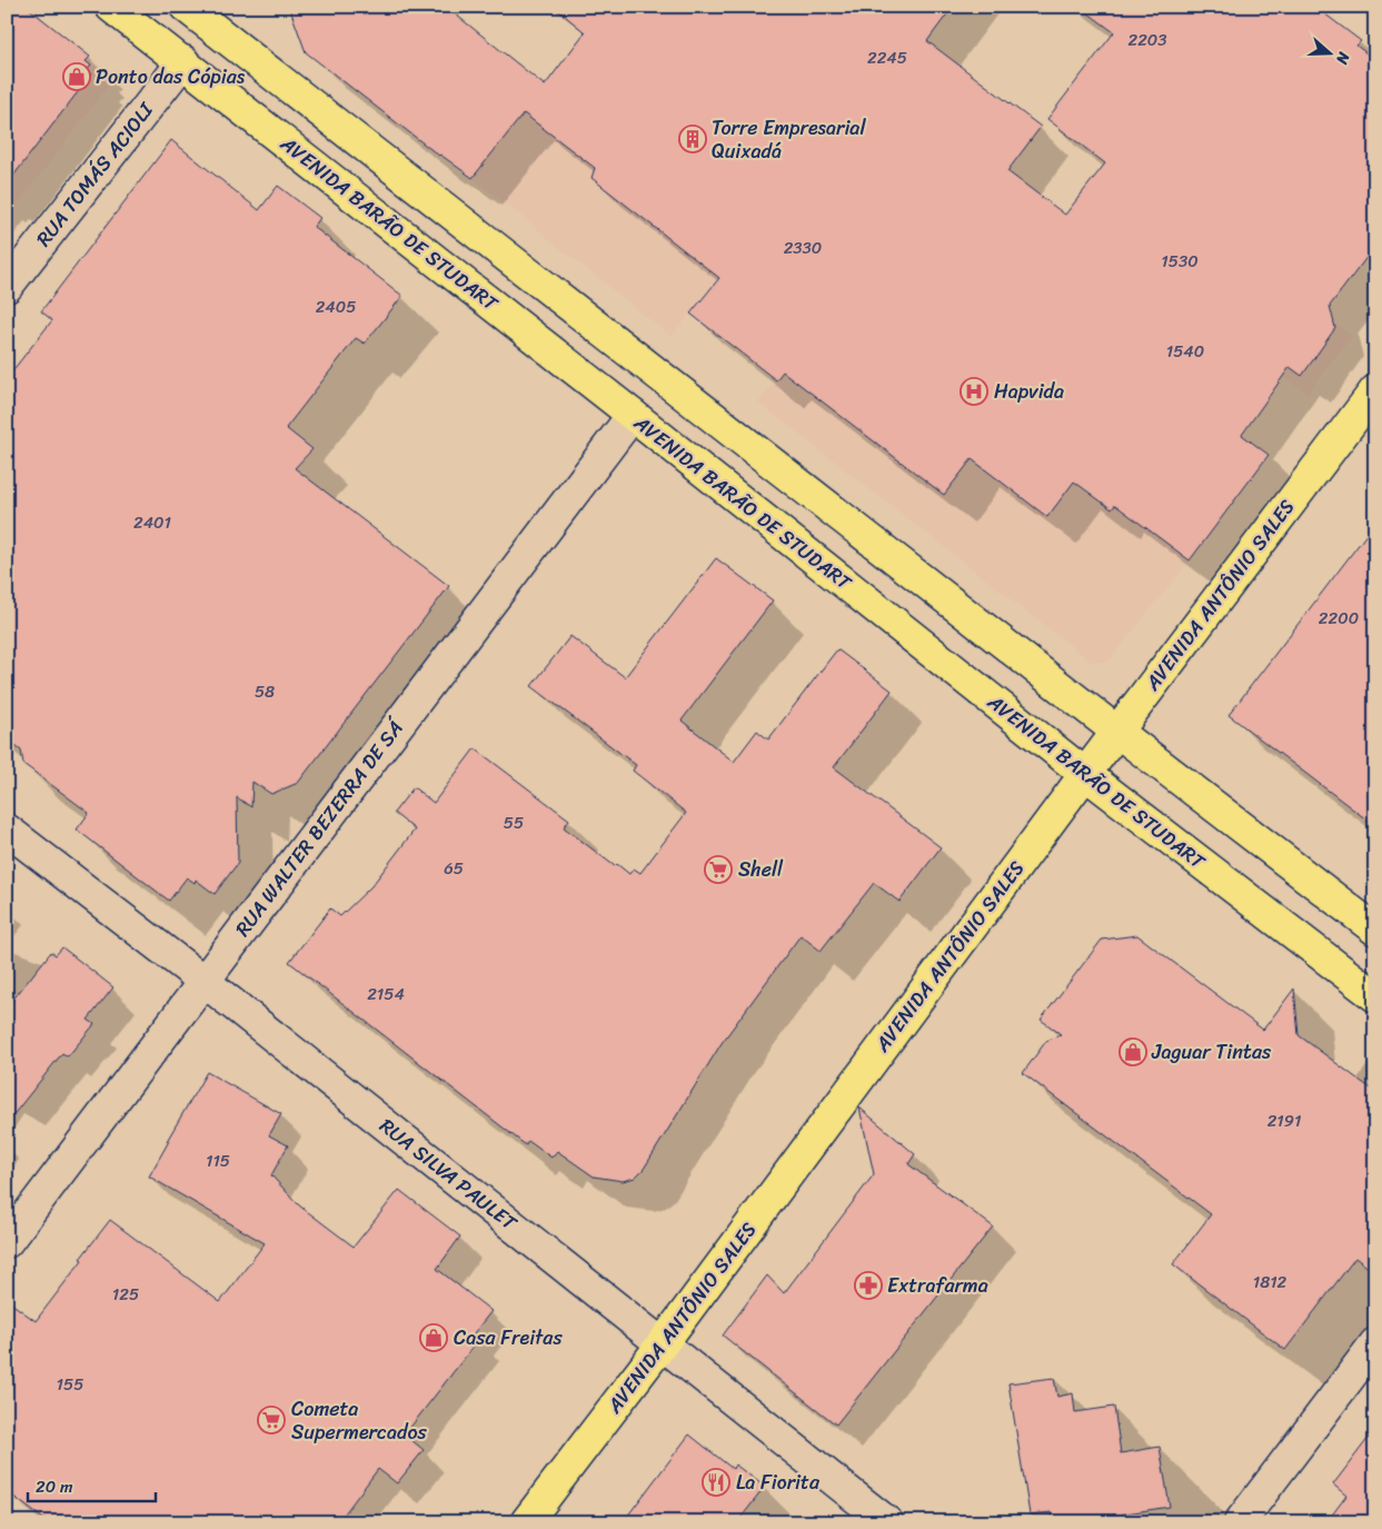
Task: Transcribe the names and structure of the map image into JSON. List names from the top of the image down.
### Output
{
  "streets": {
    "main road": ["AVENIDA BARÃO DE STUDART", "AVENIDA ANTÔNIO SALES"],
    "street": ["RUA TOMÁS ACIOLI", "RUA WALTER BEZERRA DE SÁ", "RUA SILVA PAULET"]
  },
  "crossings": [
    ["RUA TOMÁS ACIOLI", "AVENIDA BARÃO DE STUDART"],
    ["AVENIDA BARÃO DE STUDART", "AVENIDA ANTÔNIO SALES"],
    ["AVENIDA BARÃO DE STUDART", "RUA WALTER BEZERRA DE SÁ"],
    ["AVENIDA ANTÔNIO SALES", "RUA SILVA PAULET"],
    ["RUA WALTER BEZERRA DE SÁ", "RUA SILVA PAULET"]
  ],
  "places": {
    "shop": ["Ponto das Cópias", "Jaguar Tintas", "Casa Freitas"],
    "building": ["Torre Empresarial Quixadá"],
    "hospital": ["Hapvida"],
    "supermarket": ["Shell", "Cometa Supermercados"],
    "pharmacy": ["Extrafarma"],
    "restaurant": ["La Fiorita"]
  },
  "house_numbers": [
    "2203",
    "2245",
    "2330",
    "1530",
    "2405",
    "1540",
    "2401",
    "2200",
    "58",
    "55",
    "65",
    "2154",
    "2191",
    "115",
    "1812",
    "125",
    "155"
  ],
  "scale_bar": "20 m",
  "north": "right"
}
